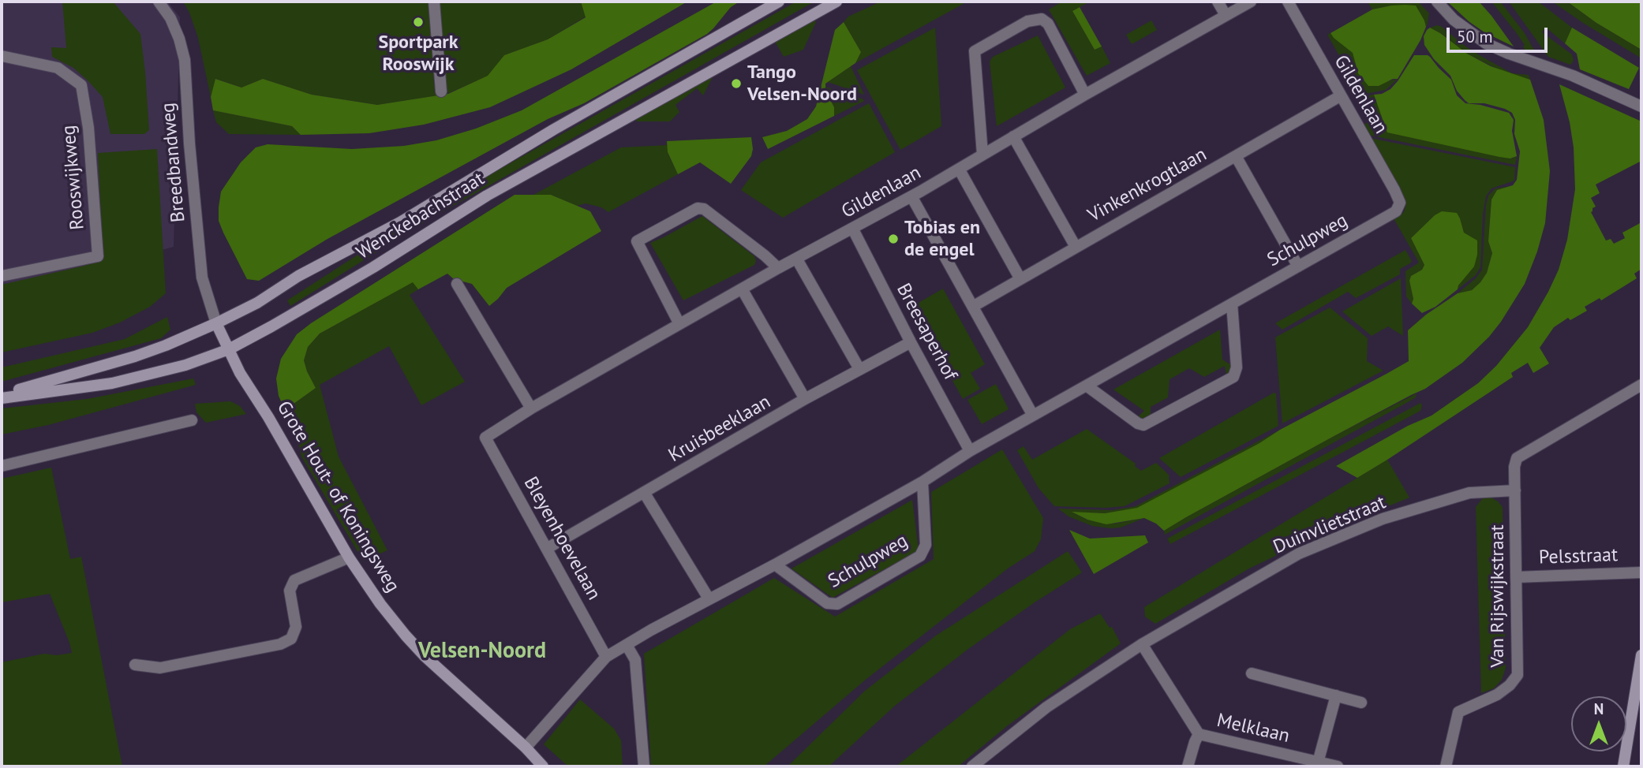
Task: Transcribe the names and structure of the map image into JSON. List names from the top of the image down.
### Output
{
  "streets": {
    "street": [
      "Gildenlaan",
      "Breedbandweg",
      "Rooswijkweg",
      "Vinkenkrogtlaan",
      "Wenckebachstraat",
      "Schulpweg",
      "Breesaperhof",
      "Kruisbeeklaan",
      "Grote Hout- of Koningsweg",
      "Duinvlietstraat",
      "Bleyenhoevelaan",
      "Pelsstraat",
      "Van Rijswijkstraat",
      "Melklaan"
    ]
  },
  "crossings": [
    ["Gildenlaan", "Vinkenkrogtlaan"],
    ["Gildenlaan", "Schulpweg"],
    ["Gildenlaan", "Breesaperhof"],
    ["Gildenlaan", "Bleyenhoevelaan"],
    ["Breedbandweg", "Wenckebachstraat"],
    ["Breedbandweg", "Grote Hout- of Koningsweg"],
    ["Wenckebachstraat", "Grote Hout- of Koningsweg"],
    ["Schulpweg", "Breesaperhof"],
    ["Schulpweg", "Grote Hout- of Koningsweg"],
    ["Schulpweg", "Bleyenhoevelaan"],
    ["Breesaperhof", "Kruisbeeklaan"],
    ["Kruisbeeklaan", "Bleyenhoevelaan"],
    ["Duinvlietstraat", "Van Rijswijkstraat"],
    ["Duinvlietstraat", "Melklaan"],
    ["Pelsstraat", "Van Rijswijkstraat"]
  ],
  "districts": ["Velsen-Noord"],
  "places": ["Sportpark Rooswijk", "Tango Velsen-Noord", "Tobias en de engel"],
  "scale_bar": "50 m",
  "north": "top"
}
